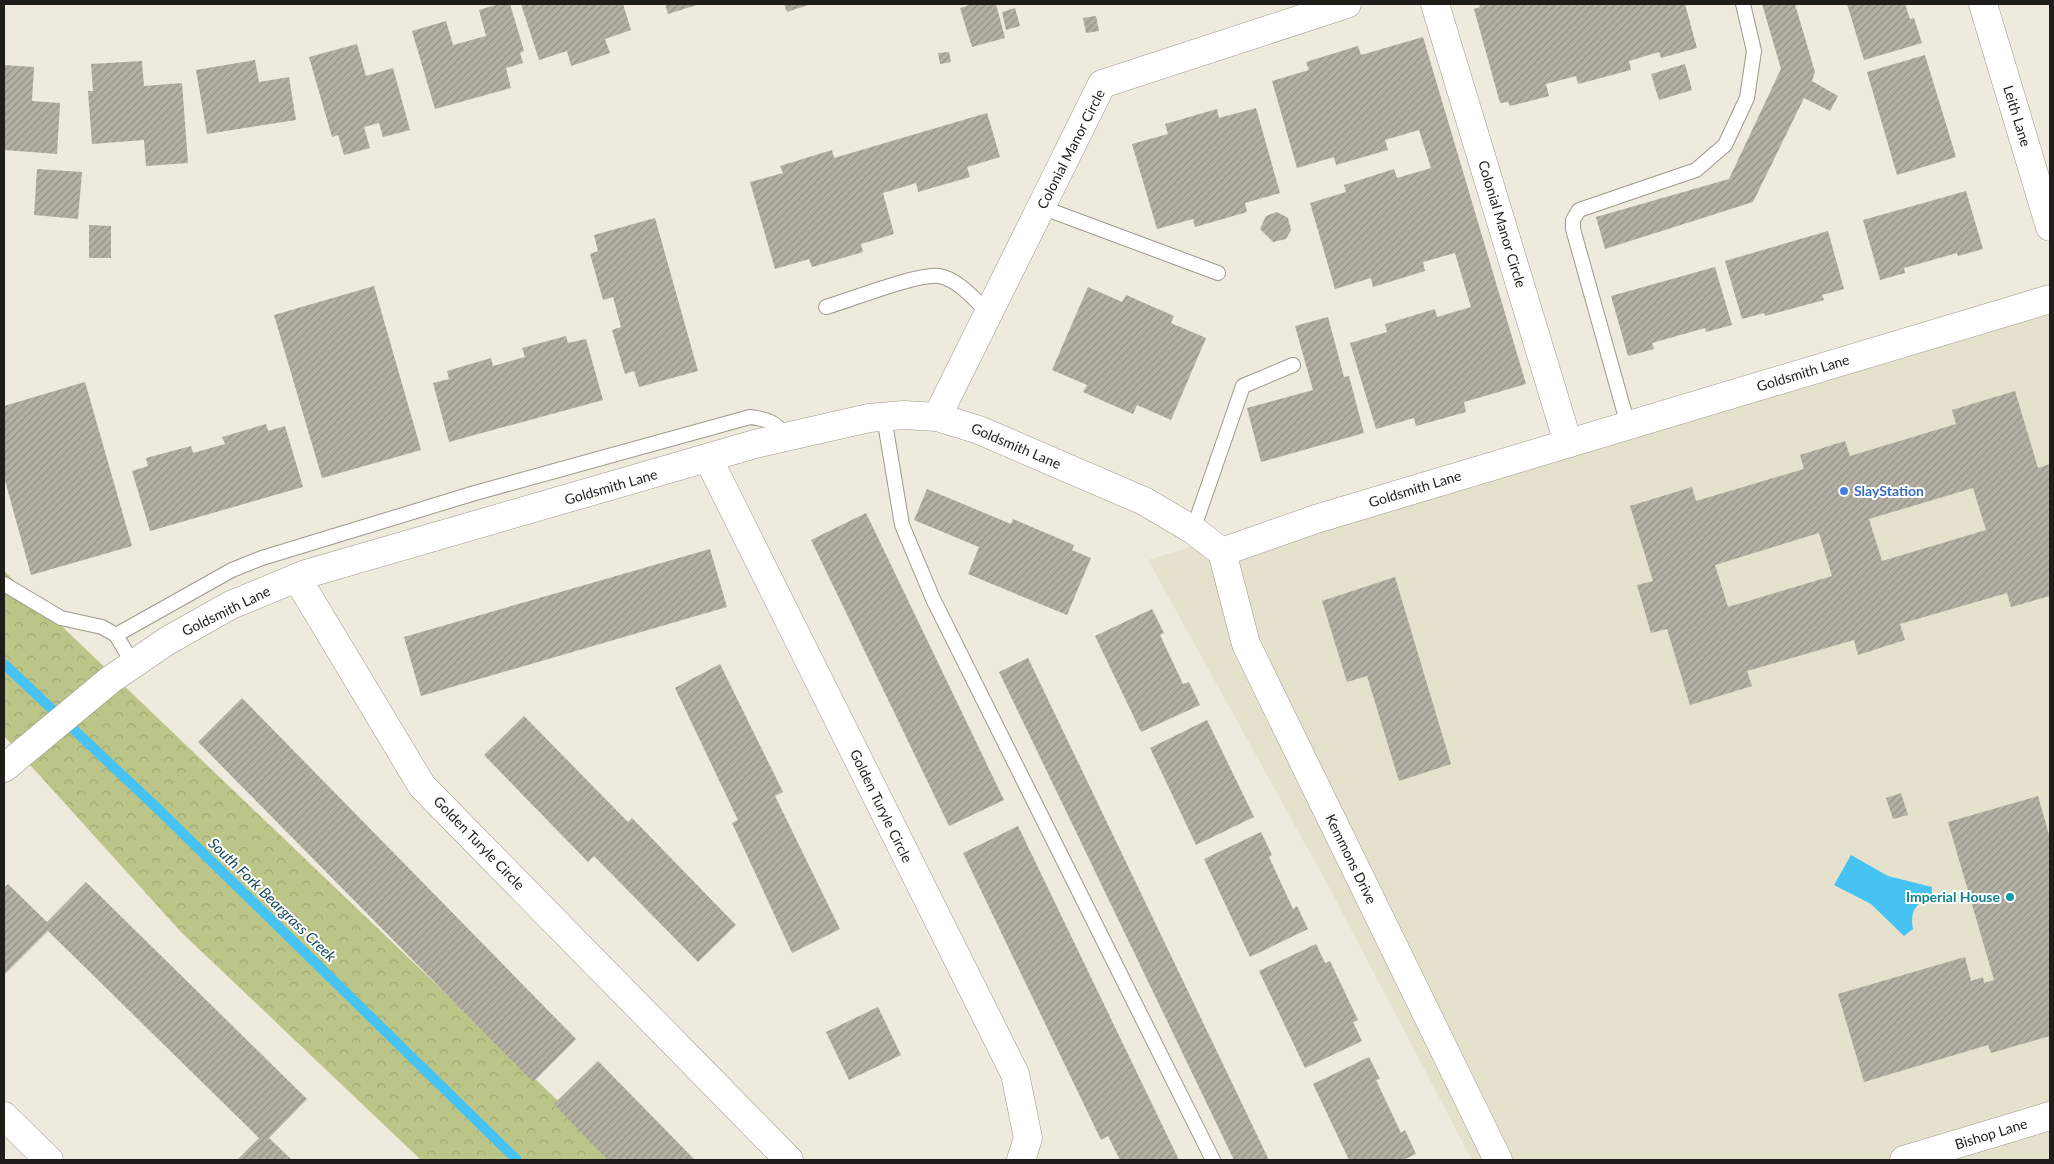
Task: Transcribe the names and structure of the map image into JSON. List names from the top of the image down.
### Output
{
  "streets": {
    "street": [
      "Leith Lane",
      "Colonial Manor Circle",
      "Goldsmith Lane",
      "Golden Turyle Circle",
      "Kemmons Drive",
      "Bishop Lane"
    ]
  },
  "crossings": [
    ["Colonial Manor Circle", "Goldsmith Lane"],
    ["Goldsmith Lane", "Golden Turyle Circle"],
    ["Goldsmith Lane", "Kemmons Drive"]
  ],
  "water": ["South Fork Beargrass Creek"],
  "places": ["SlayStation", "Imperial House"]
}
